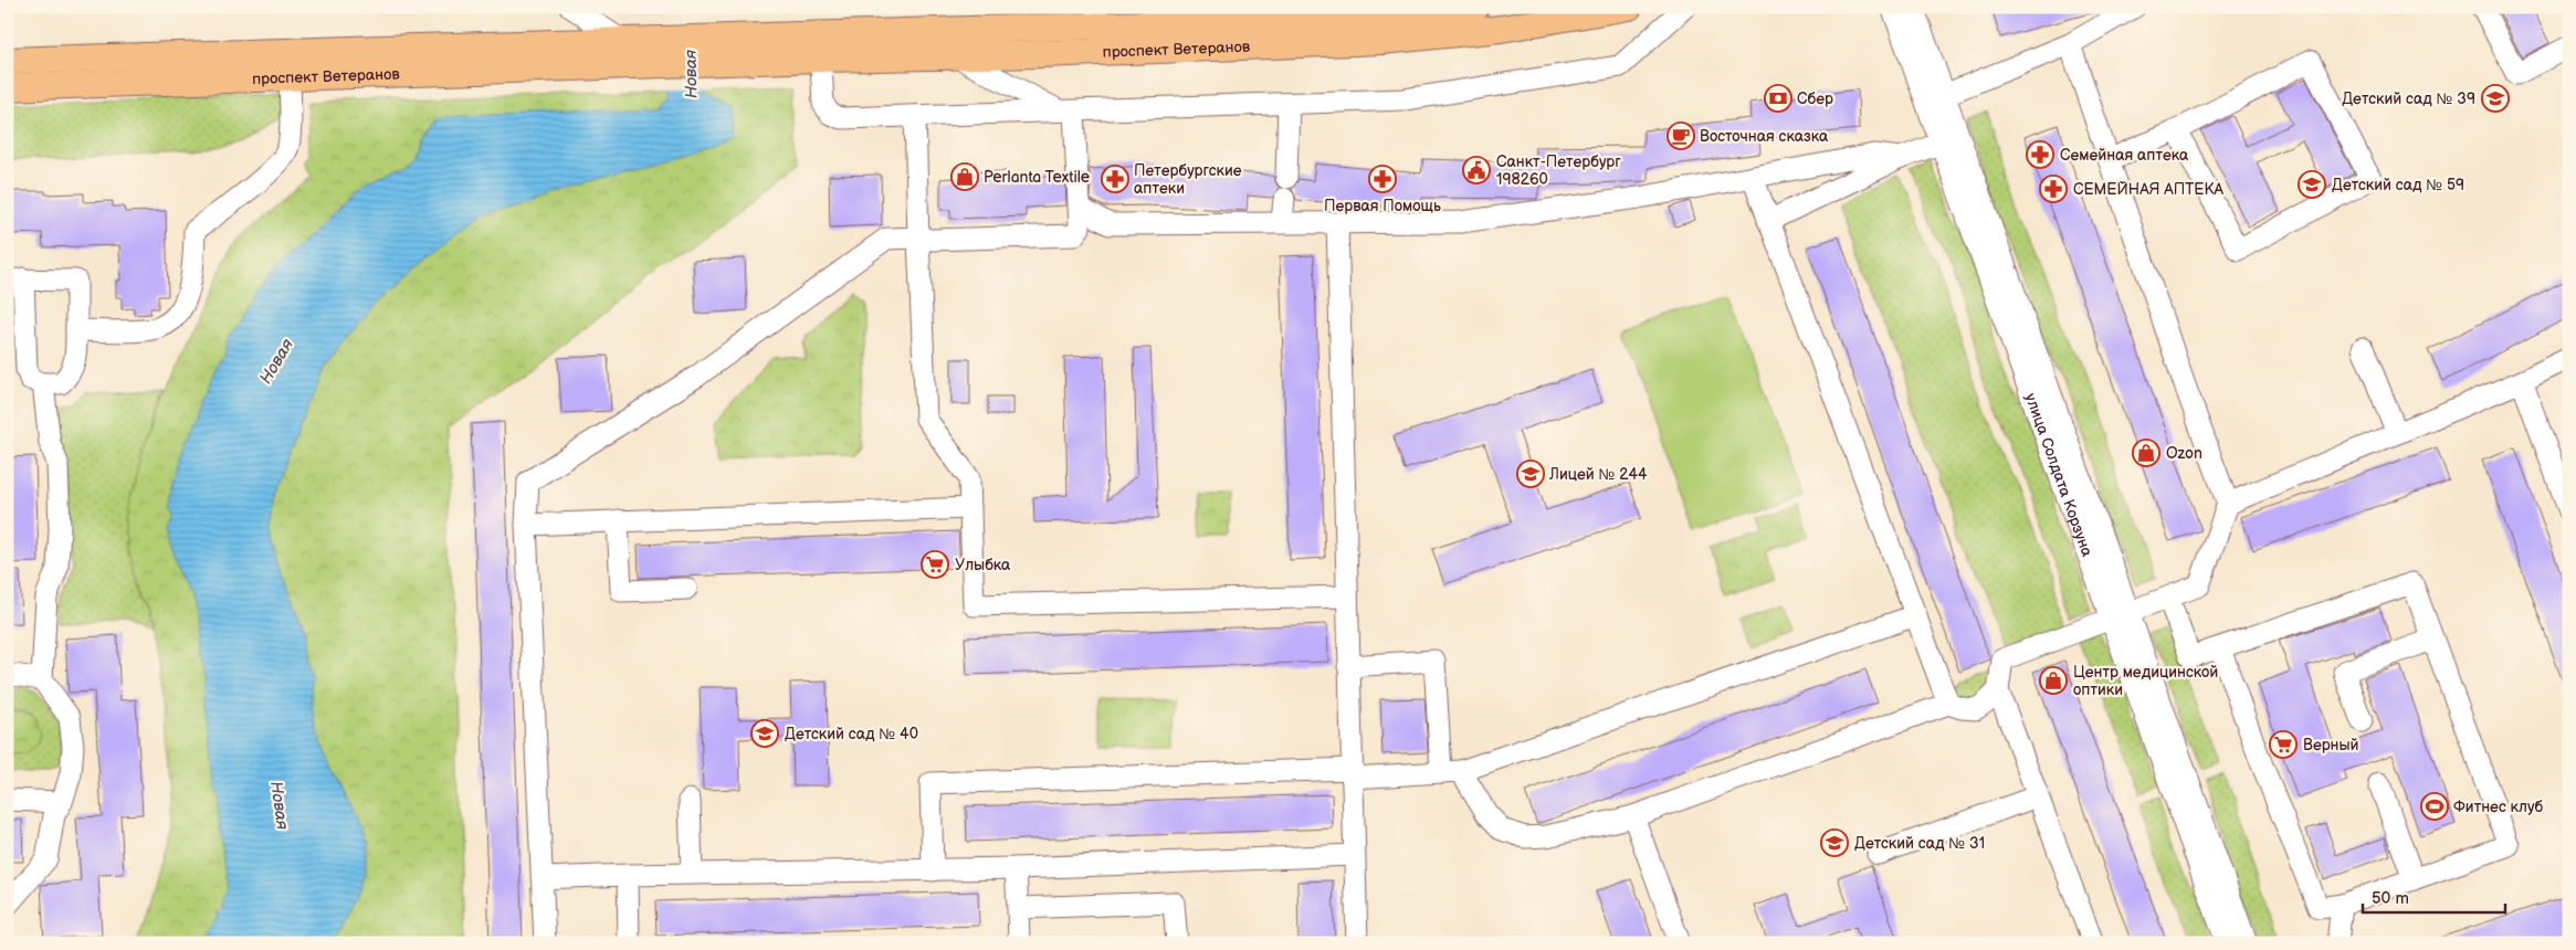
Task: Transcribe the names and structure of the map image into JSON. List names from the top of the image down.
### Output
{
  "streets": {
    "main road": ["проспект Ветеранов"],
    "street": ["улица Солдата Корзуна"]
  },
  "water": ["Новая"],
  "places": {
    "bank": ["Сбер"],
    "school or university": [
      "Детский сад № 39",
      "Детский сад № 59",
      "Лицей № 244",
      "Детский сад № 40",
      "Детский сад № 31"
    ],
    "cafe": ["Восточная сказка"],
    "pharmacy": [
      "Семейная аптека",
      "Петербургские аптеки",
      "Первая Помощь",
      "СЕМЕЙНАЯ АПТЕКА"
    ],
    "public building": ["Санкт-Петербург 198260"],
    "shop": ["Perlanta Textile", "Ozon", "Центр медицинской оптики"],
    "supermarket": ["Улыбка", "Верный"],
    "sports": ["Фитнес клуб"]
  },
  "scale_bar": "50 m"
}
